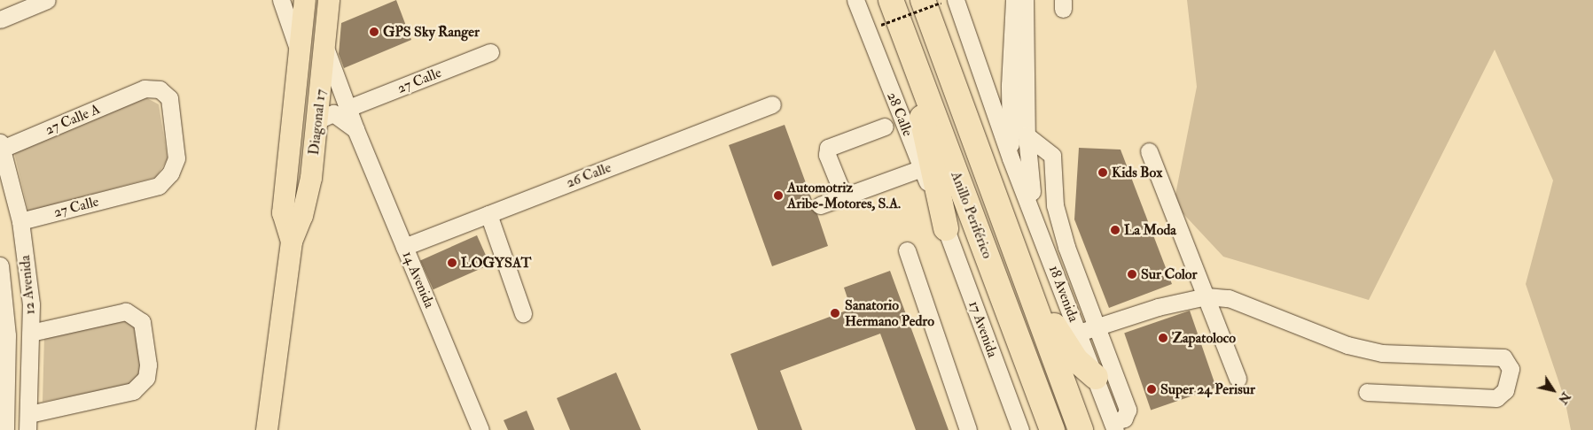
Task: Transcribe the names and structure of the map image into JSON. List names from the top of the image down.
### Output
{
  "streets": {
    "highway": ["Anillo Periférico"],
    "main road": ["Diagonal 17"],
    "street": [
      "27 Calle",
      "28 Calle",
      "27 Calle A",
      "26 Calle",
      "14 Avenida",
      "12 Avenida",
      "18 Avenida",
      "17 Avenida"
    ]
  },
  "crossings": [
    ["27 Calle", "27 Calle A"],
    ["27 Calle", "14 Avenida"],
    ["27 Calle", "12 Avenida"],
    ["28 Calle", "17 Avenida"],
    ["27 Calle A", "12 Avenida"],
    ["Diagonal 17", "14 Avenida"],
    ["26 Calle", "14 Avenida"]
  ],
  "places": [
    "GPS Sky Ranger",
    "Kids Box",
    "Automotriz Aribe-Motores, S.A.",
    "La Moda",
    "LOGYSAT",
    "Sur Color",
    "Sanatorio Hermano Pedro",
    "Zapatoloco",
    "Super 24 Perisur"
  ],
  "north": "bottom right"
}
